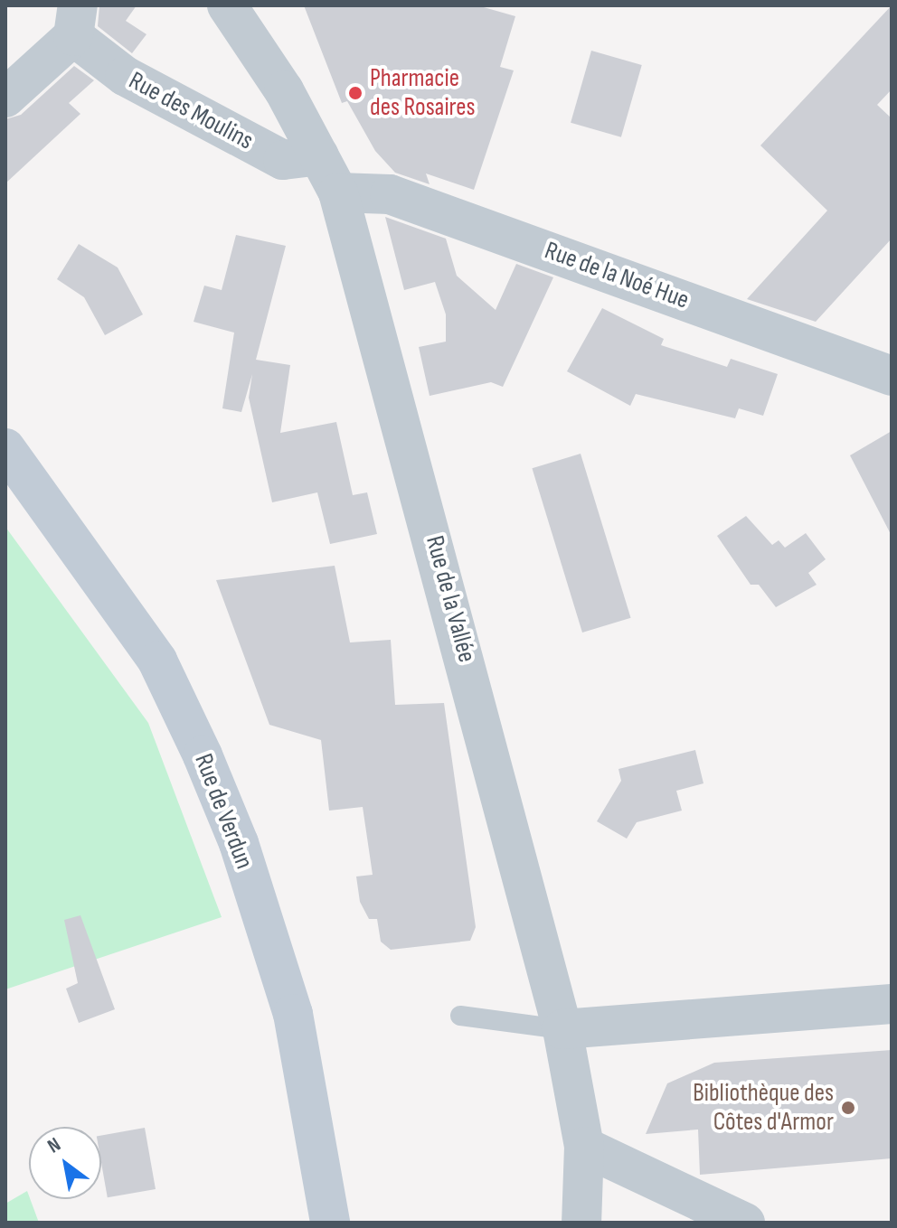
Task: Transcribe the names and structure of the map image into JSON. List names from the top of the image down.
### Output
{
  "streets": {
    "main road": ["Rue de Verdun"],
    "street": ["Rue des Moulins", "Rue de la Noé Hue", "Rue de la Vallée"]
  },
  "crossings": [
    ["Rue des Moulins", "Rue de la Vallée"],
    ["Rue de la Noé Hue", "Rue de la Vallée"]
  ],
  "places": ["Pharmacie des Rosaires", "Bibliothèque des Côtes d'Armor"],
  "north": "top left"
}
